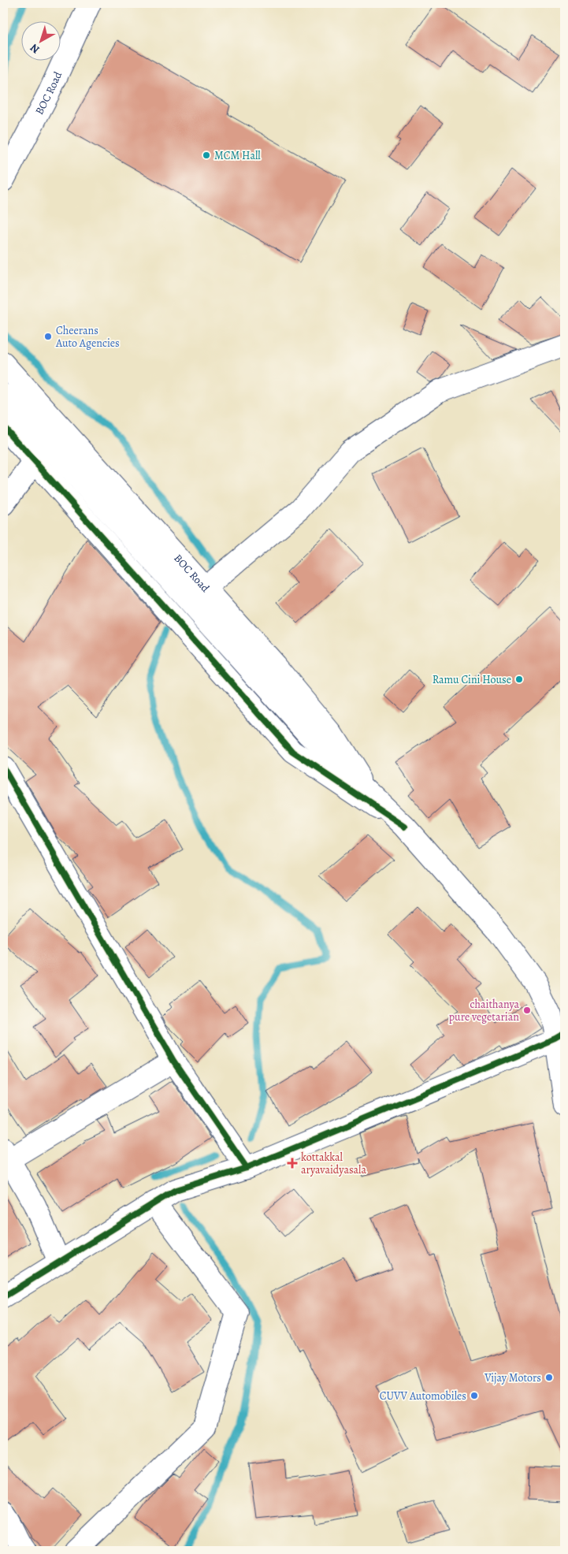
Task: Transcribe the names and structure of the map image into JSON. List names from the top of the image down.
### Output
{
  "streets": {
    "street": ["BOC Road"]
  },
  "places": {
    "other": [
      "MCM Hall",
      "Cheerans Auto Agencies",
      "Ramu Cini House",
      "chaithanya pure vegetarian",
      "Vijay Motors",
      "CUVV Automobiles"
    ],
    "health": ["kottakkal aryavaidyasala"]
  },
  "north": "bottom left"
}
